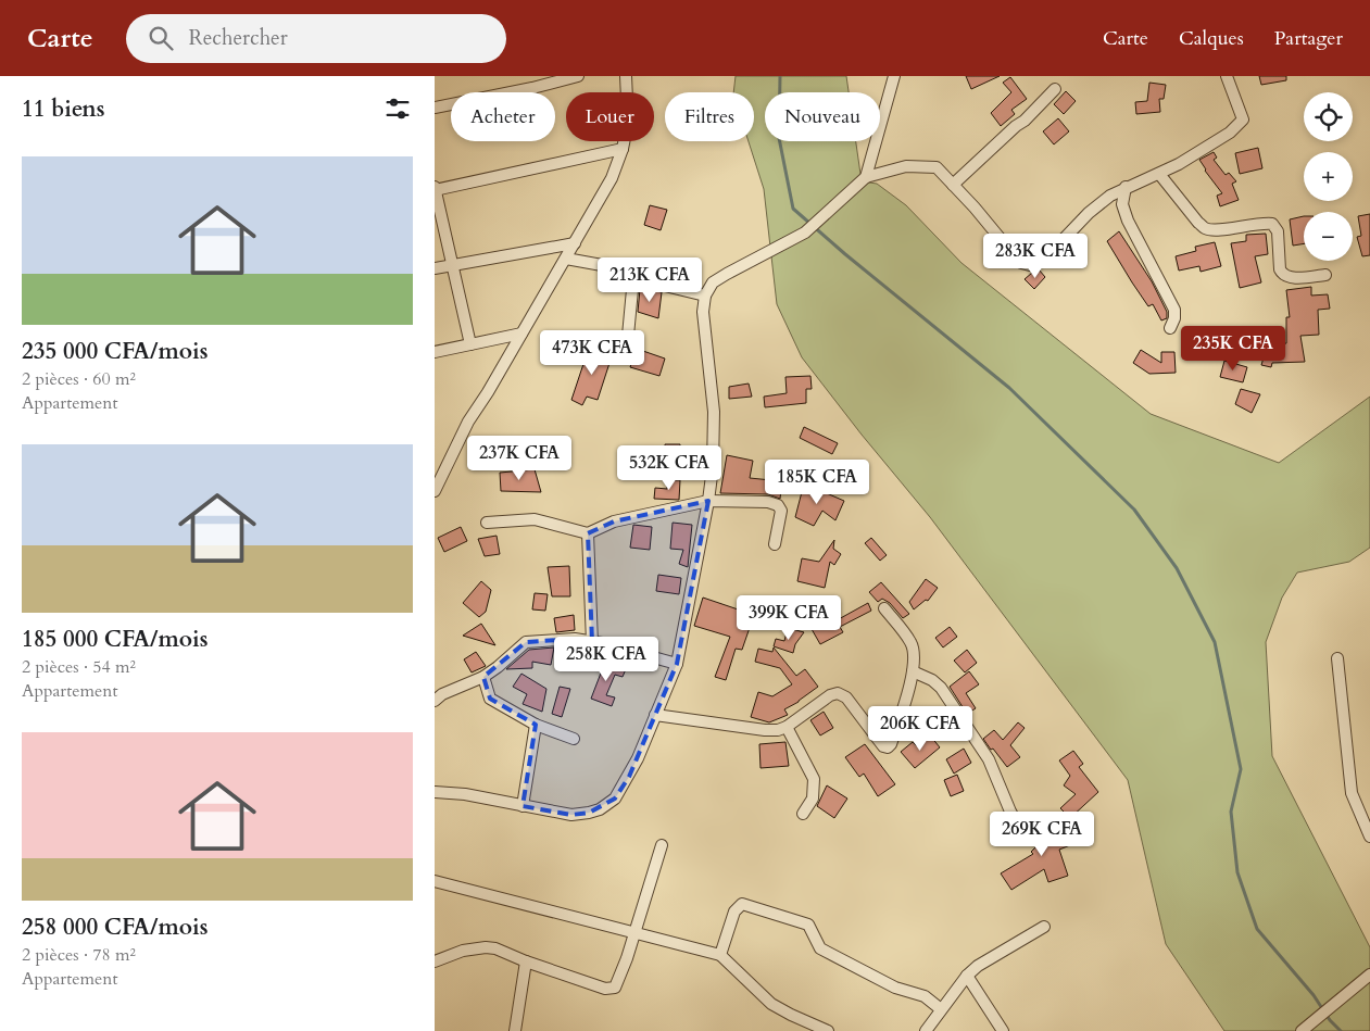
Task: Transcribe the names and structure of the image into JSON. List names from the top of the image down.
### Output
{
  "page": {
    "header": "Carte",
    "search": "Rechercher",
    "nav": ["Carte", "Calques", "Partager"],
    "heading": "11 biens",
    "map_buttons": ["+", "−"],
    "chip": [
      "Acheter",
      "Louer",
      "Filtres",
      "Nouveau"
    ],
    "list": [
      {
        "name": "235 000 CFA/mois",
        "note": "2 pièces · 60 m² · Appartement"
      },
      {
        "name": "185 000 CFA/mois",
        "note": "2 pièces · 54 m² · Appartement"
      },
      {
        "name": "258 000 CFA/mois",
        "note": "2 pièces · 78 m² · Appartement"
      }
    ],
    "price": [
      "283K CFA",
      "213K CFA",
      "235K CFA",
      "473K CFA",
      "237K CFA",
      "532K CFA",
      "185K CFA",
      "399K CFA",
      "258K CFA",
      "206K CFA",
      "269K CFA"
    ]
  }
}
